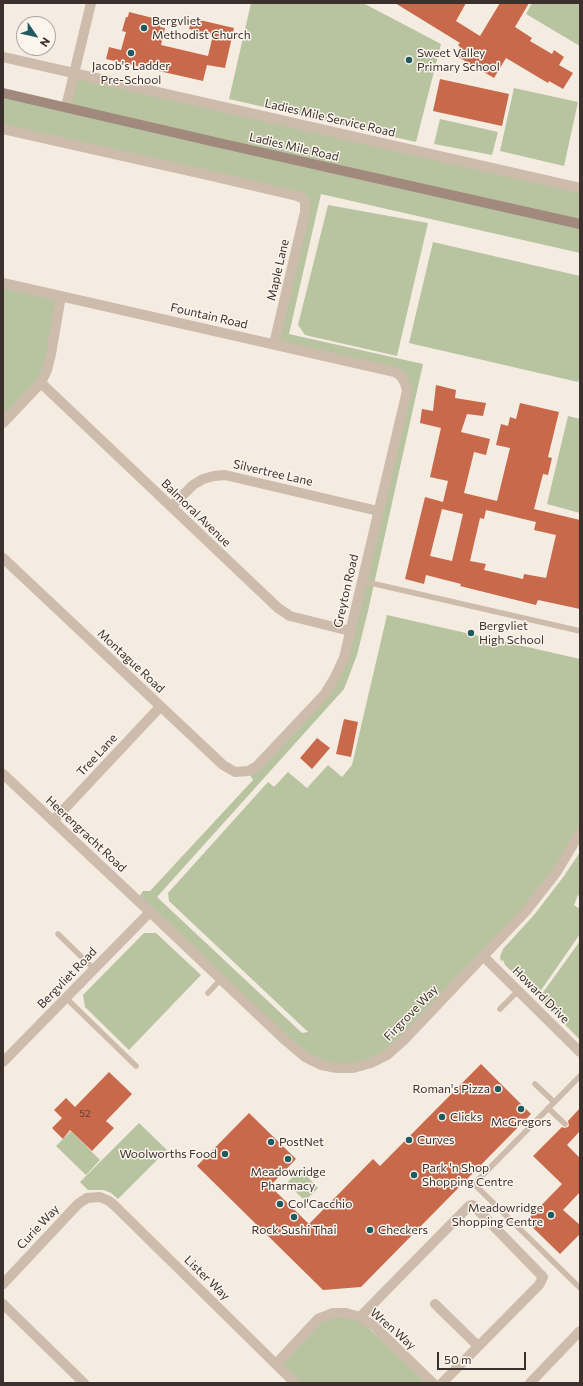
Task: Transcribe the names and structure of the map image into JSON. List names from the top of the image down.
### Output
{
  "streets": {
    "main road": ["Ladies Mile Road"],
    "street": [
      "Ladies Mile Service Road",
      "Maple Lane",
      "Fountain Road",
      "Silvertree Lane",
      "Balmoral Avenue",
      "Greyton Road",
      "Montague Road",
      "Tree Lane",
      "Heerengracht Road",
      "Bergvliet Road",
      "Howard Drive",
      "Firgrove Way",
      "Curie Way",
      "Lister Way",
      "Wren Way"
    ]
  },
  "crossings": [
    ["Maple Lane", "Fountain Road"],
    ["Fountain Road", "Greyton Road"],
    ["Silvertree Lane", "Balmoral Avenue"],
    ["Silvertree Lane", "Greyton Road"],
    ["Balmoral Avenue", "Greyton Road"],
    ["Greyton Road", "Montague Road"],
    ["Montague Road", "Tree Lane"],
    ["Tree Lane", "Heerengracht Road"],
    ["Heerengracht Road", "Bergvliet Road"],
    ["Heerengracht Road", "Firgrove Way"],
    ["Bergvliet Road", "Firgrove Way"],
    ["Howard Drive", "Firgrove Way"],
    ["Curie Way", "Lister Way"],
    ["Lister Way", "Wren Way"]
  ],
  "places": [
    "Bergvliet Methodist Church",
    "Jacob's Ladder Pre-School",
    "Sweet Valley Primary School",
    "Bergvliet High School",
    "Roman's Pizza",
    "McGregors",
    "Clicks",
    "Curves",
    "PostNet",
    "Woolworths Food",
    "Meadowridge Pharmacy",
    "Park 'n Shop Shopping Centre",
    "Col'Cacchio",
    "Meadowridge Shopping Centre",
    "Rock Sushi Thai",
    "Checkers"
  ],
  "house_numbers": ["52"],
  "scale_bar": "50 m",
  "north": "bottom right"
}
